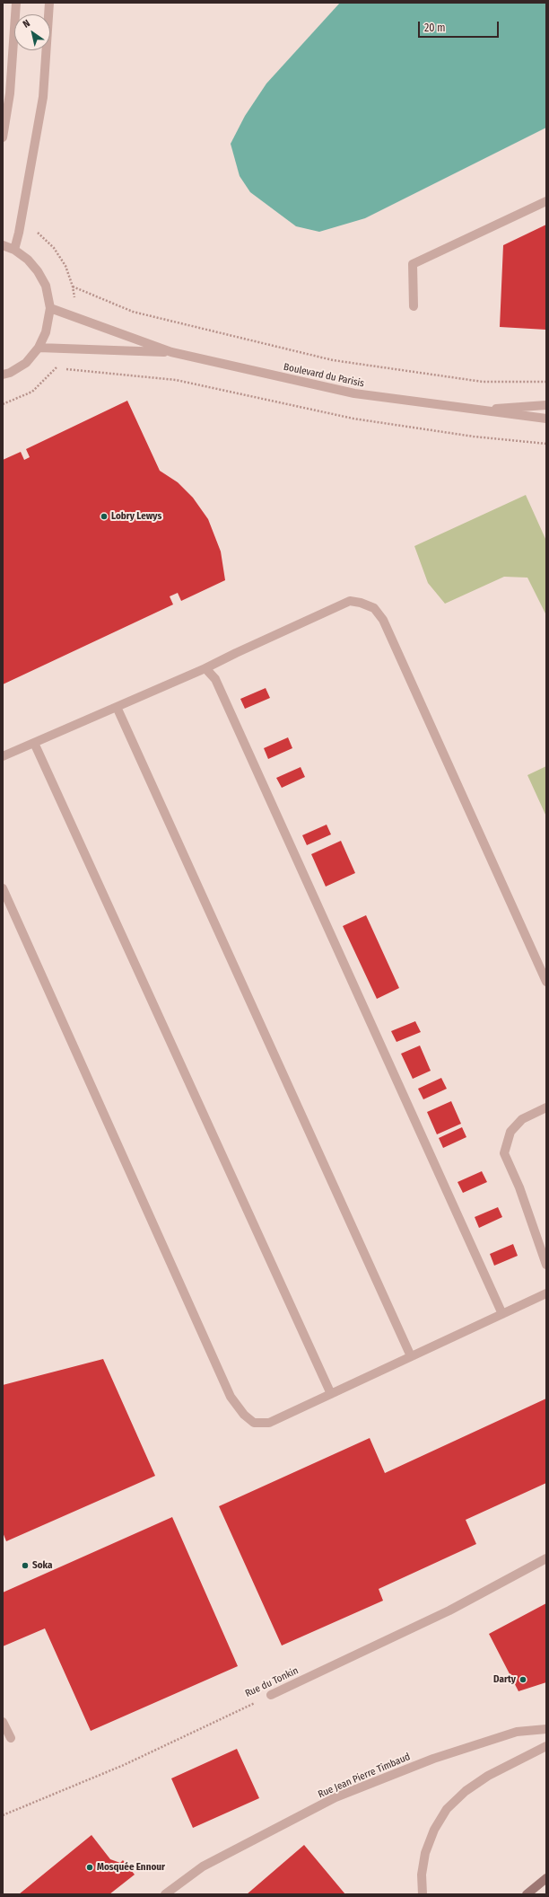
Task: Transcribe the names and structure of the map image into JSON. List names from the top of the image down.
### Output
{
  "streets": {
    "street": ["Boulevard du Parisis", "Rue du Tonkin", "Rue Jean Pierre Timbaud"]
  },
  "places": [
    "Lobry Lewys",
    "Soka",
    "Darty",
    "Mosquée Ennour"
  ],
  "scale_bar": "20 m",
  "north": "top left"
}
